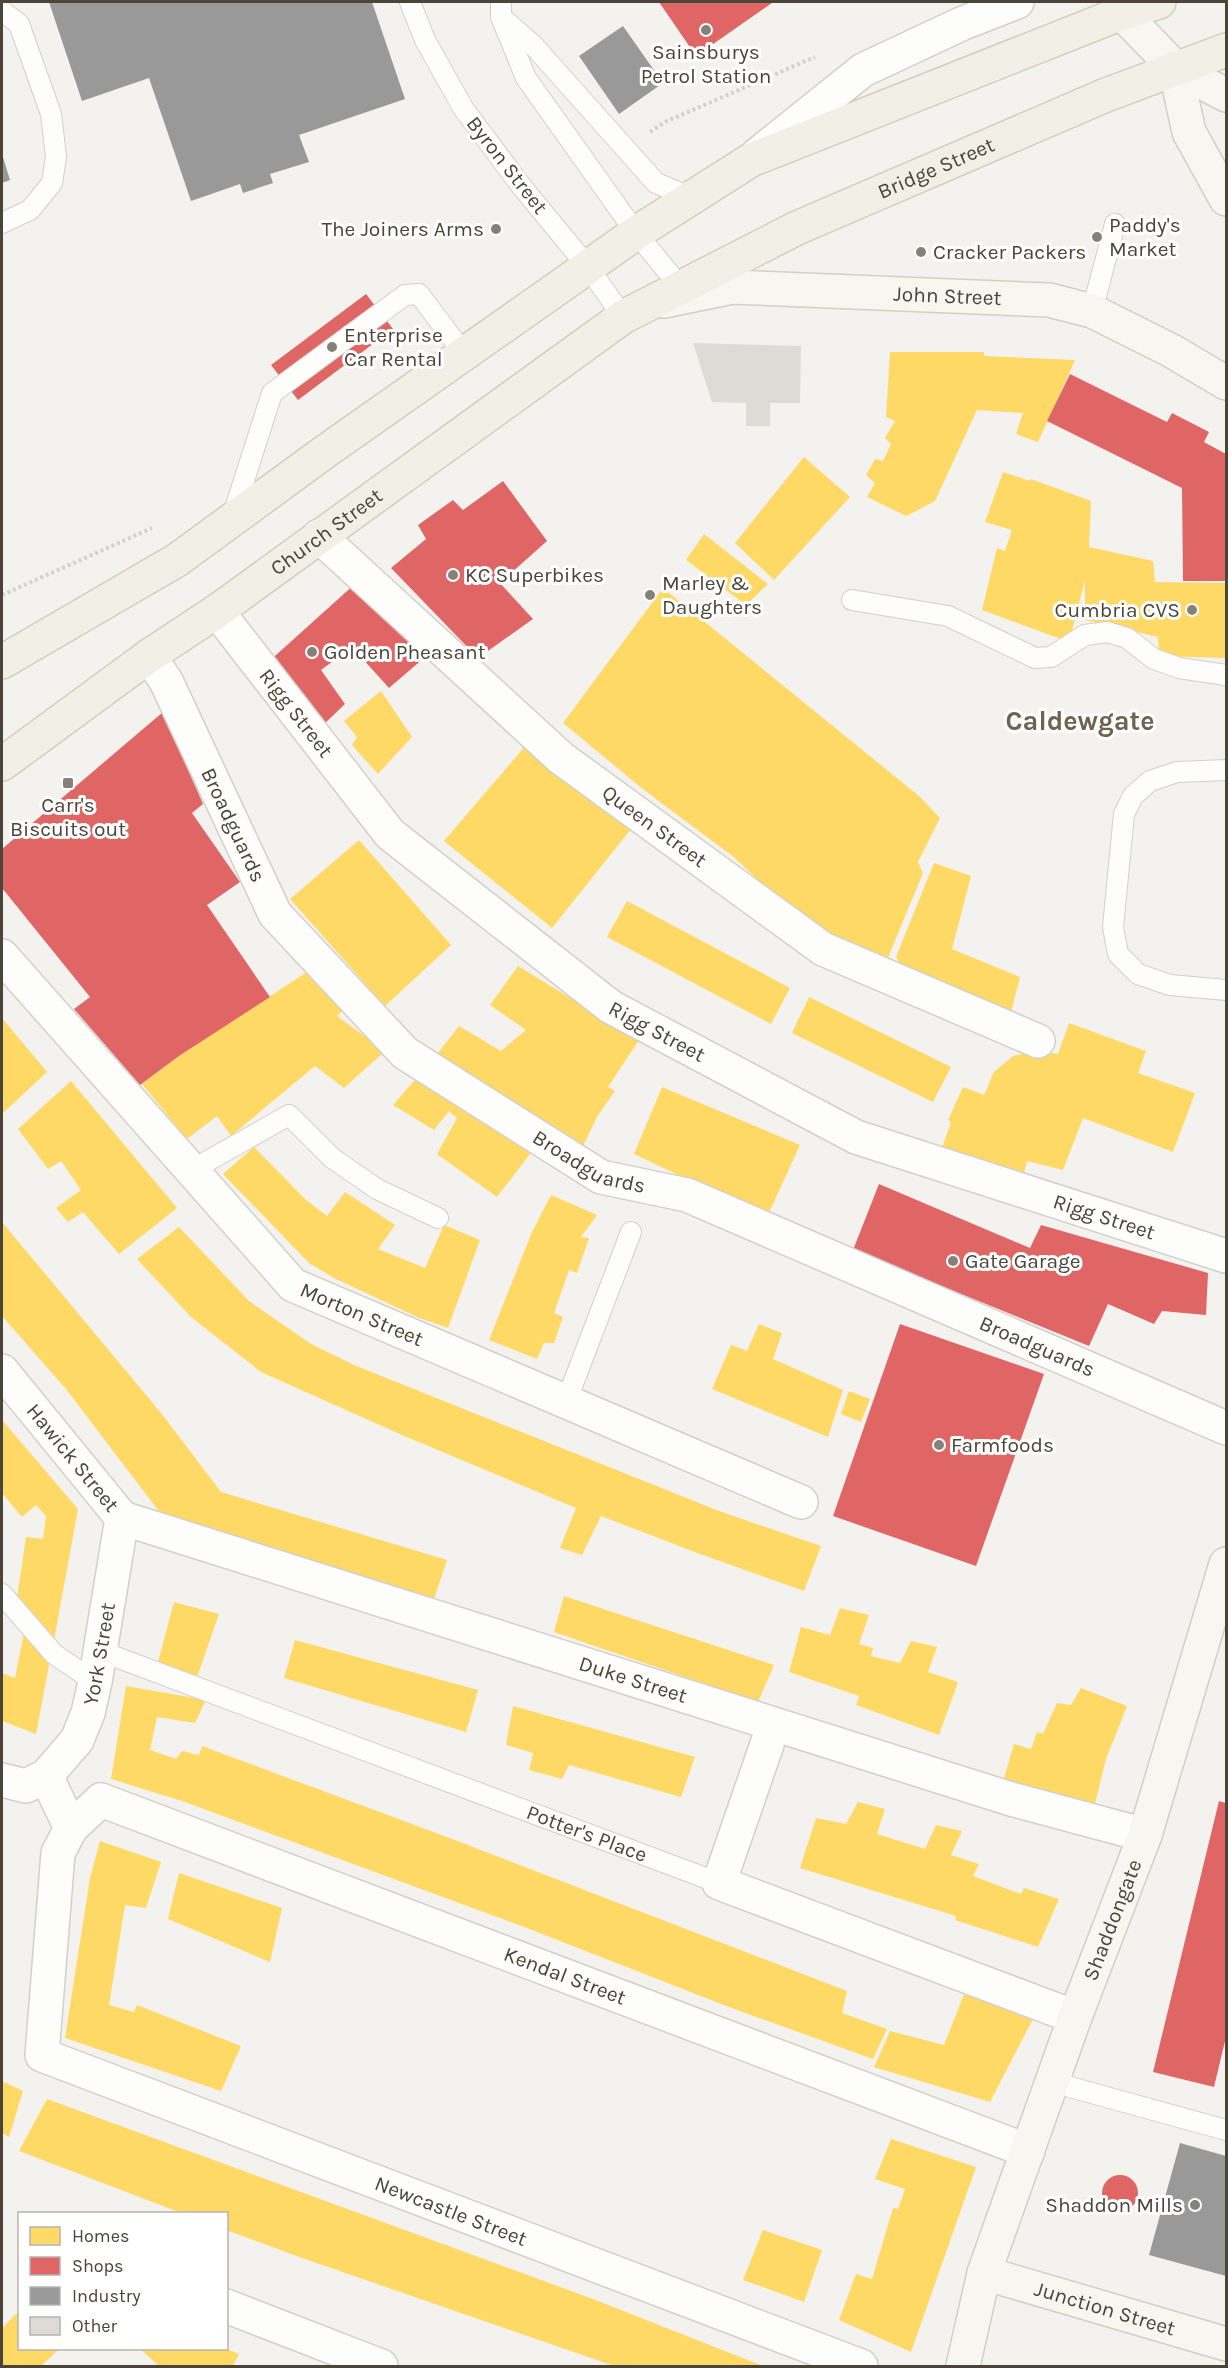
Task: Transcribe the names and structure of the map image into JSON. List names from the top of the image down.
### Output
{
  "streets": {
    "main road": [
      "Bridge Street",
      "John Street",
      "Church Street",
      "Shaddongate",
      "Junction Street"
    ],
    "street": [
      "Rigg Street",
      "Broadguards",
      "Queen Street",
      "Morton Street",
      "Hawick Street",
      "York Street",
      "Duke Street",
      "Potter's Place",
      "Kendal Street",
      "Newcastle Street"
    ],
    "lane": ["Byron Street"]
  },
  "crossings": [
    ["Byron Street", "Bridge Street"],
    ["Byron Street", "John Street"],
    ["Byron Street", "Church Street"],
    ["Bridge Street", "John Street"],
    ["Bridge Street", "Church Street"],
    ["John Street", "Church Street"],
    ["Church Street", "Rigg Street"],
    ["Church Street", "Broadguards"],
    ["Church Street", "Queen Street"],
    ["Hawick Street", "York Street"],
    ["Hawick Street", "Duke Street"],
    ["York Street", "Duke Street"],
    ["York Street", "Potter's Place"],
    ["Duke Street", "Shaddongate"],
    ["Potter's Place", "Shaddongate"],
    ["Shaddongate", "Kendal Street"],
    ["Shaddongate", "Junction Street"],
    ["Kendal Street", "Newcastle Street"]
  ],
  "districts": ["Caldewgate"],
  "places": {
    "other": [
      "Sainsburys Petrol Station",
      "The Joiners Arms",
      "Paddy's Market",
      "Cracker Packers",
      "Enterprise Car Rental",
      "KC Superbikes",
      "Marley & Daughters",
      "Cumbria CVS",
      "Golden Pheasant",
      "Gate Garage",
      "Farmfoods",
      "Shaddon Mills"
    ],
    "transit": ["Carr's Biscuits out"]
  },
  "legend": [
    "Homes",
    "Shops",
    "Industry",
    "Other"
  ]
}
